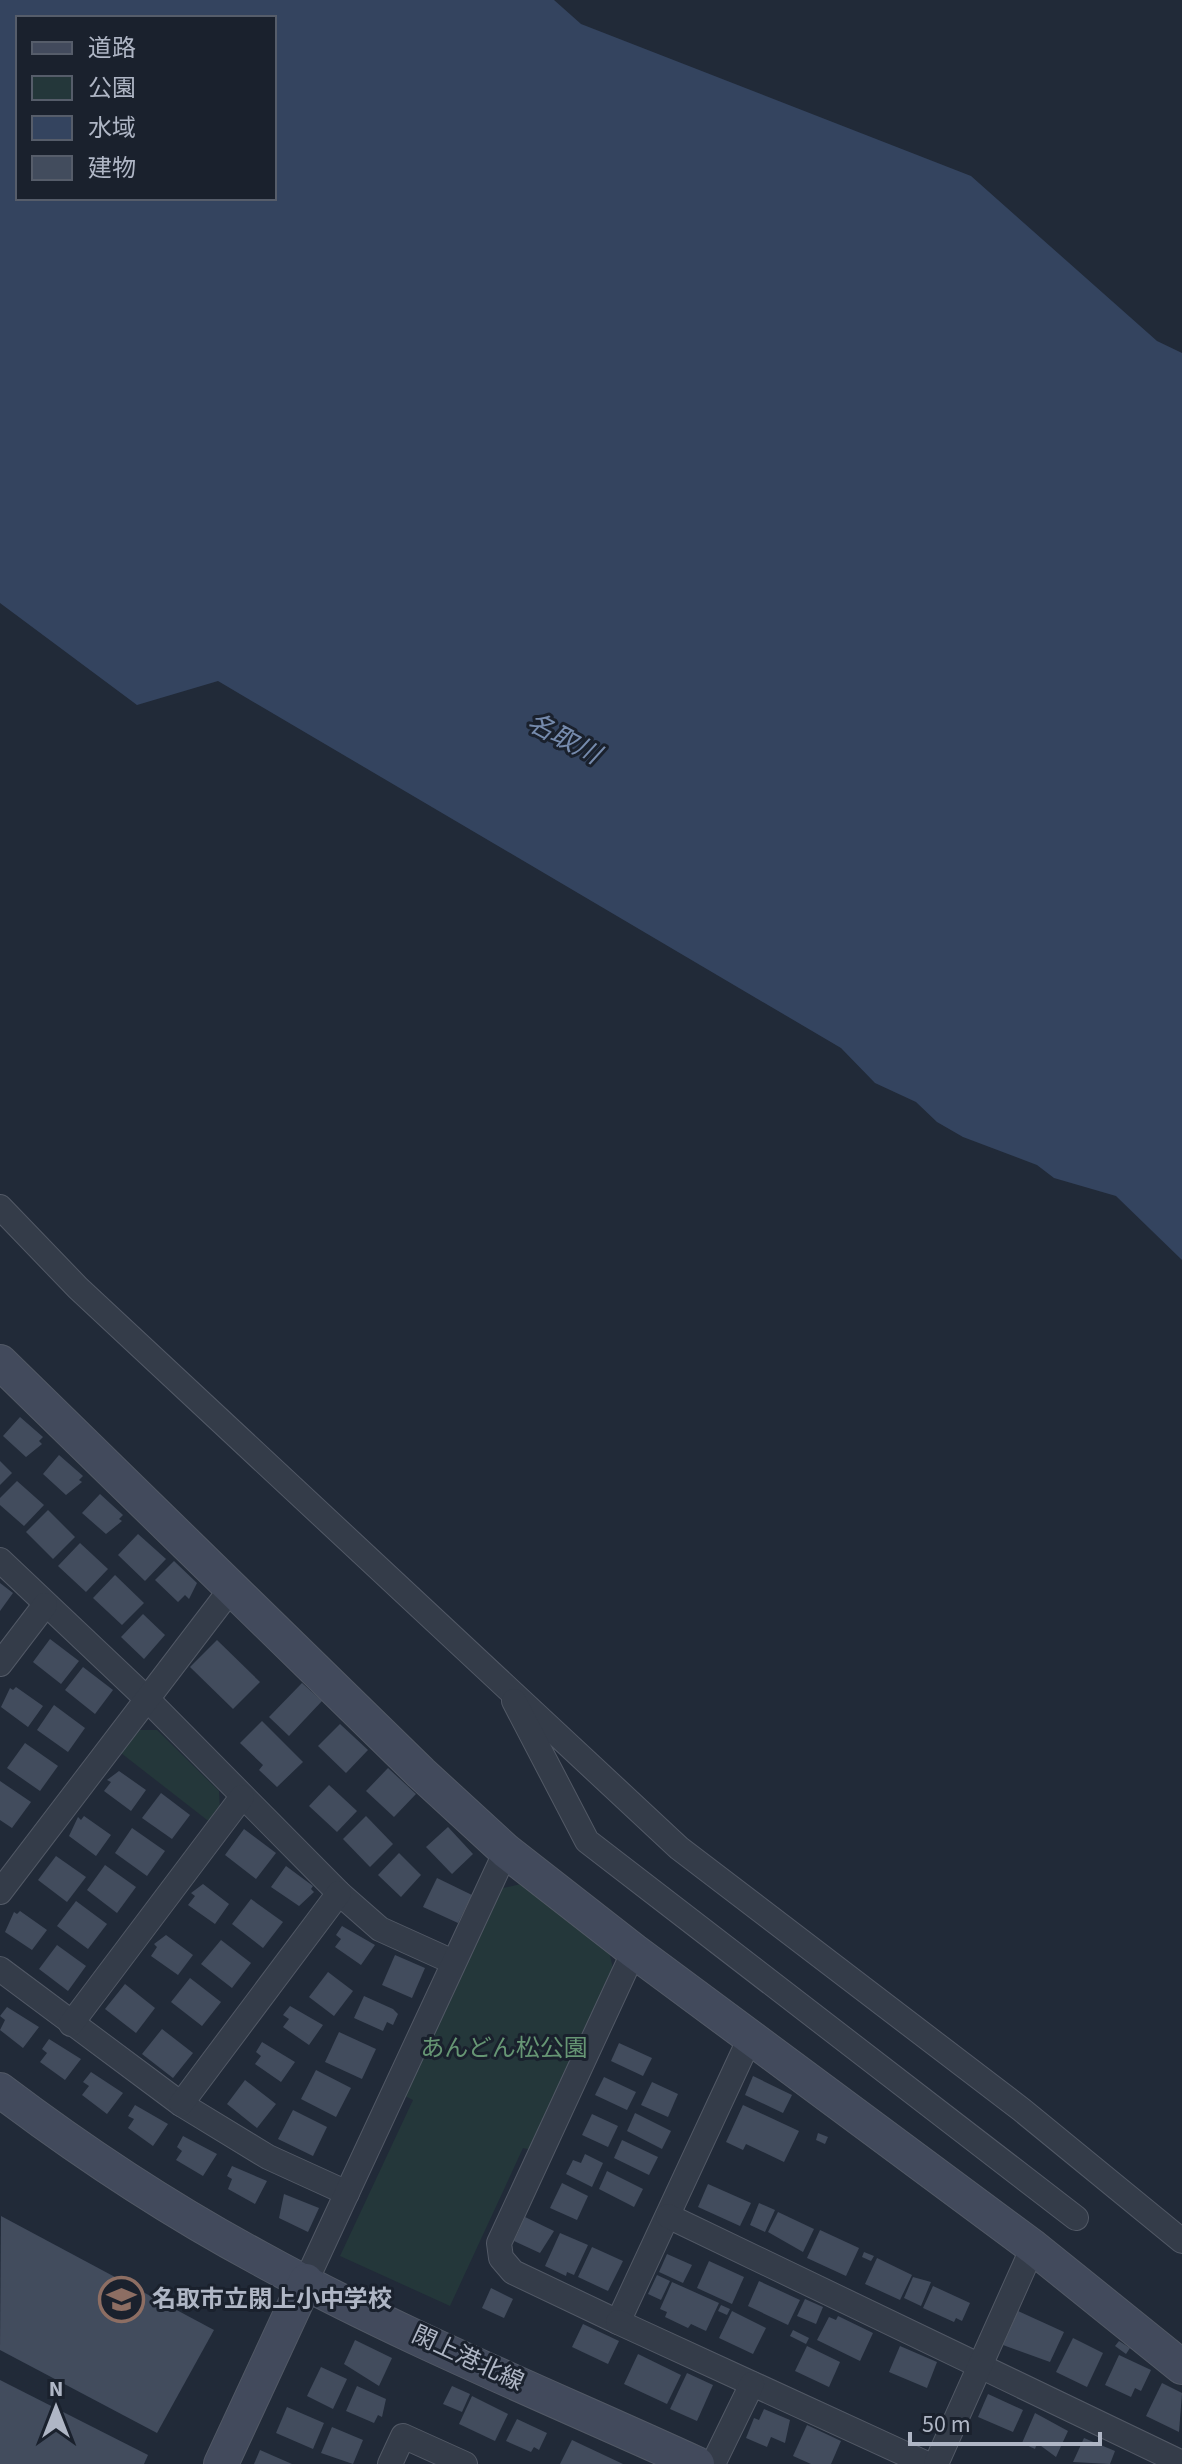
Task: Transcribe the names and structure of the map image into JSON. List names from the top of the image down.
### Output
{
  "streets": {
    "street": ["閖上港北線"]
  },
  "water": ["名取川"],
  "parks": ["あんどん松公園"],
  "places": {
    "school or university": ["名取市立閖上小中学校"]
  },
  "legend": [
    "道路",
    "公園",
    "水域",
    "建物"
  ],
  "scale_bar": "50 m",
  "north": "top"
}
